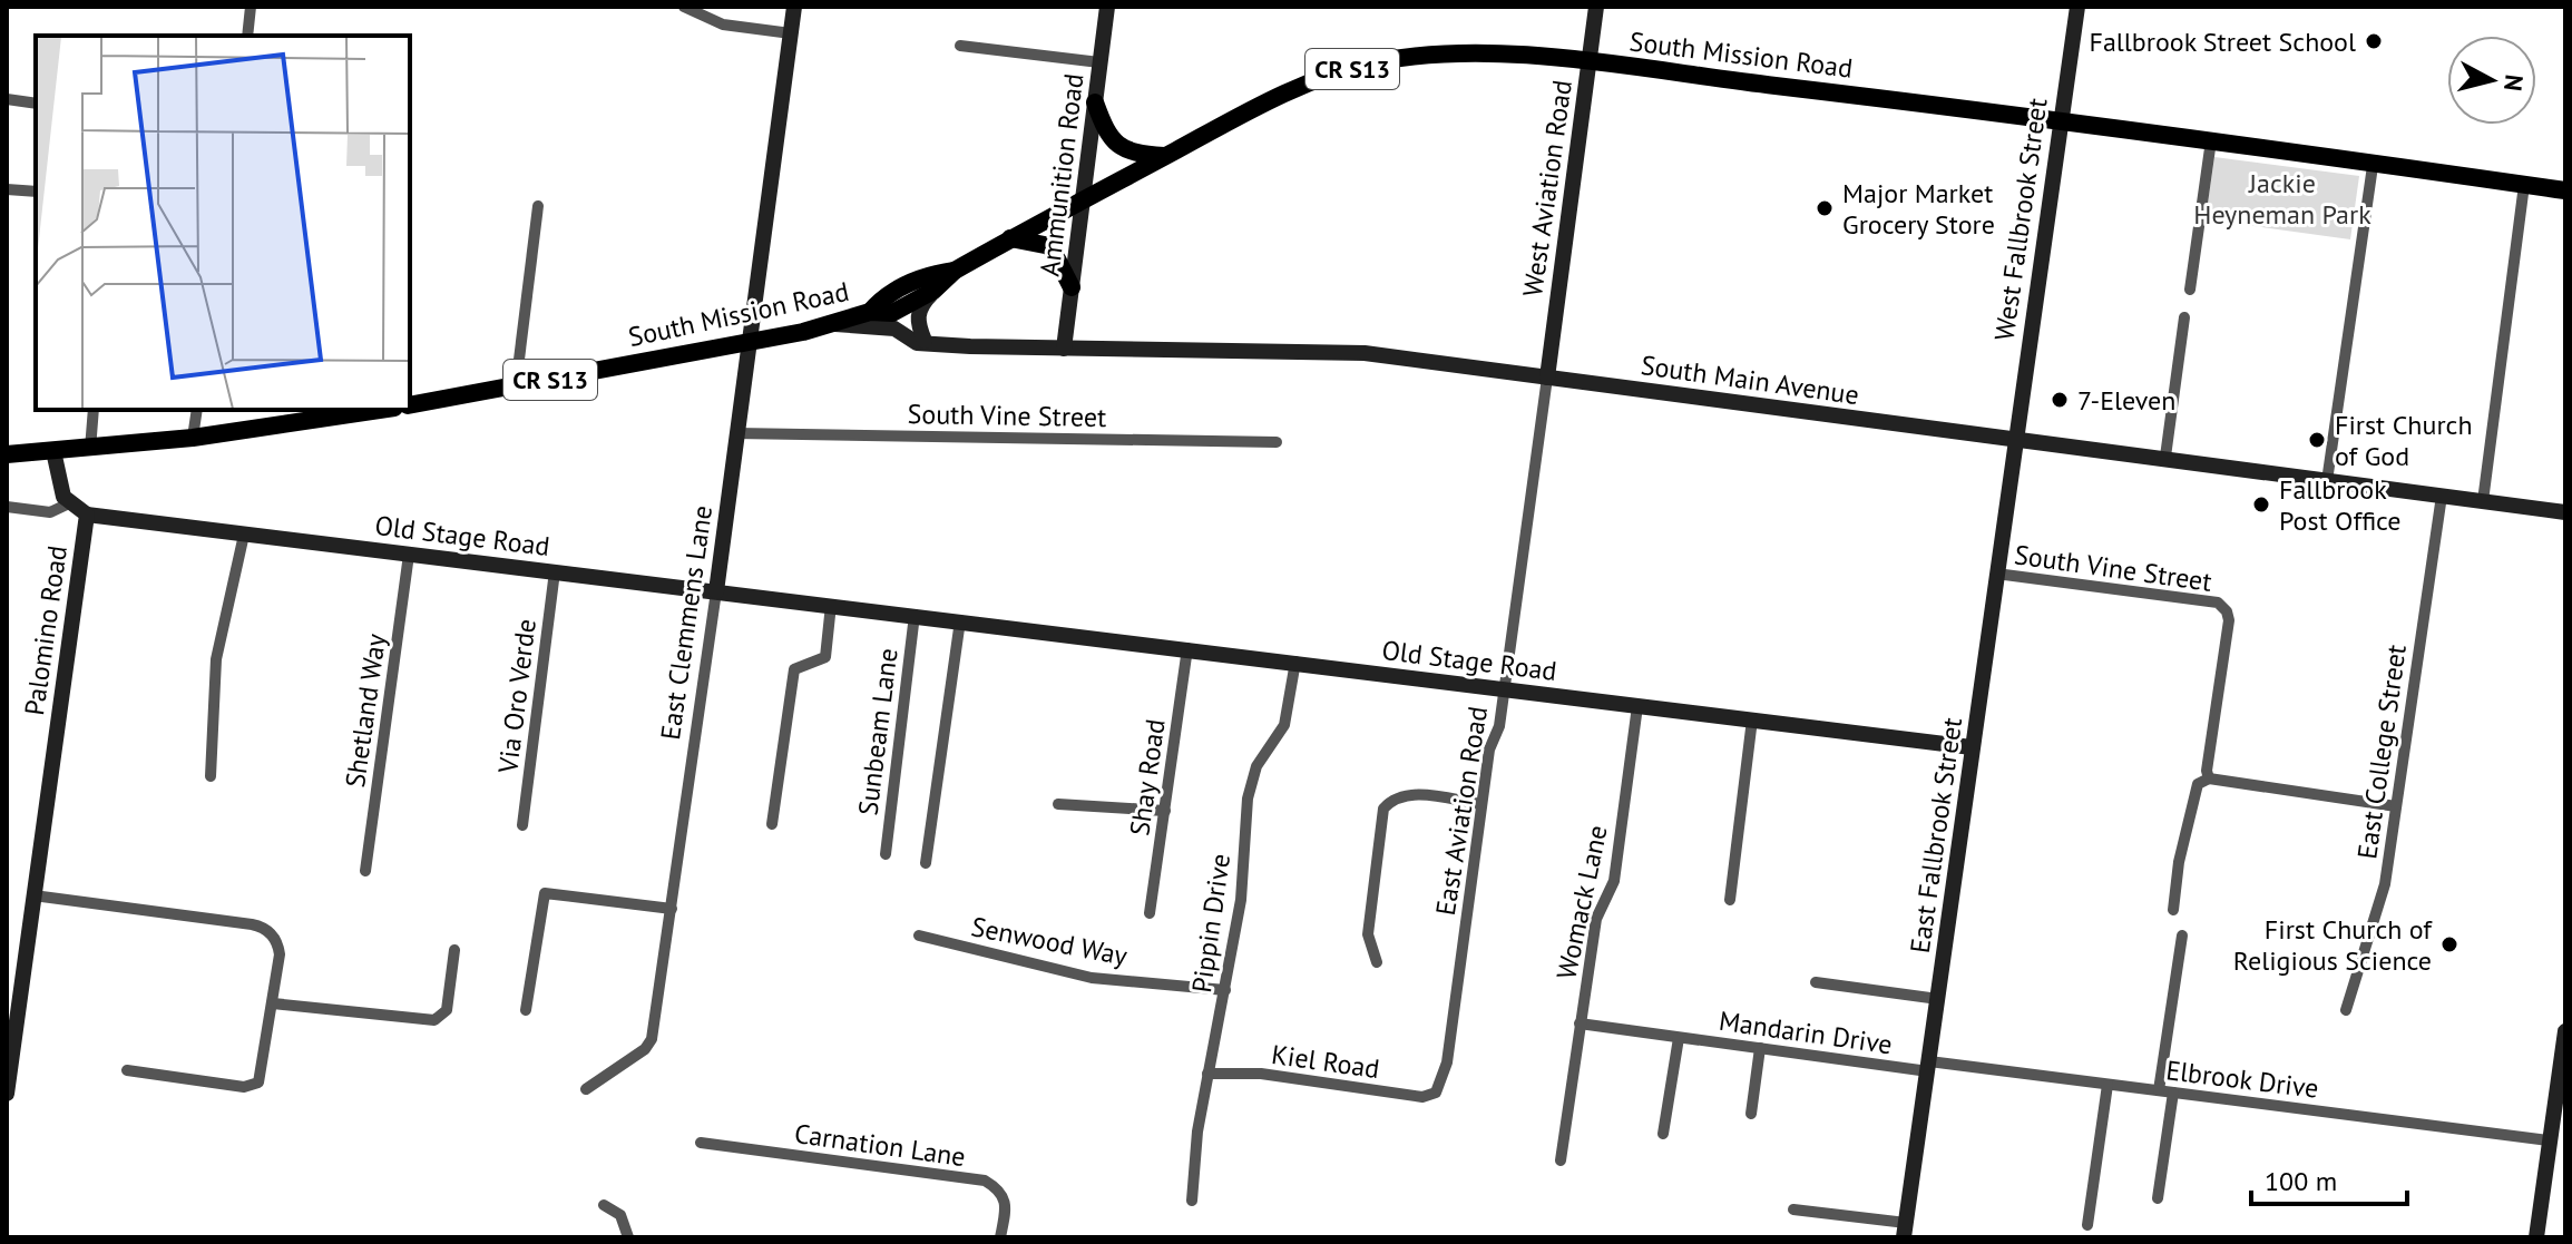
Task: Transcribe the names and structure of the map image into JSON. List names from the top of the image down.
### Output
{
  "streets": {
    "main road": ["South Mission Road", "CR S13"],
    "street": [
      "Ammunition Road",
      "West Aviation Road",
      "West Fallbrook Street",
      "South Main Avenue",
      "South Vine Street",
      "Old Stage Road",
      "East Clemmens Lane",
      "Palomino Road",
      "Via Oro Verde",
      "Shetland Way",
      "Sunbeam Lane",
      "East College Street",
      "Shay Road",
      "East Aviation Road",
      "East Fallbrook Street",
      "Womack Lane",
      "Pippin Drive",
      "Senwood Way",
      "Mandarin Drive",
      "Kiel Road",
      "Elbrook Drive",
      "Carnation Lane"
    ]
  },
  "crossings": [
    ["South Mission Road", "Ammunition Road"],
    ["South Mission Road", "West Aviation Road"],
    ["South Mission Road", "West Fallbrook Street"],
    ["South Mission Road", "South Main Avenue"],
    ["South Mission Road", "East Clemmens Lane"],
    ["Ammunition Road", "South Main Avenue"],
    ["West Aviation Road", "South Main Avenue"],
    ["West Aviation Road", "East Aviation Road"],
    ["West Fallbrook Street", "South Main Avenue"],
    ["West Fallbrook Street", "East Fallbrook Street"],
    ["South Main Avenue", "East College Street"],
    ["South Main Avenue", "East Aviation Road"],
    ["South Main Avenue", "East Fallbrook Street"],
    ["South Vine Street", "East Clemmens Lane"],
    ["South Vine Street", "East Fallbrook Street"],
    ["Old Stage Road", "East Clemmens Lane"],
    ["Old Stage Road", "Palomino Road"],
    ["Old Stage Road", "Via Oro Verde"],
    ["Old Stage Road", "Shetland Way"],
    ["Old Stage Road", "Sunbeam Lane"],
    ["Old Stage Road", "Shay Road"],
    ["Old Stage Road", "East Aviation Road"],
    ["Old Stage Road", "East Fallbrook Street"],
    ["Old Stage Road", "Womack Lane"],
    ["Old Stage Road", "Pippin Drive"],
    ["East Aviation Road", "Kiel Road"],
    ["East Fallbrook Street", "Mandarin Drive"],
    ["East Fallbrook Street", "Elbrook Drive"],
    ["Womack Lane", "Mandarin Drive"],
    ["Pippin Drive", "Senwood Way"],
    ["Pippin Drive", "Kiel Road"],
    ["Mandarin Drive", "Elbrook Drive"]
  ],
  "parks": ["Jackie Heyneman Park"],
  "places": [
    "Fallbrook Street School",
    "Major Market Grocery Store",
    "7-Eleven",
    "First Church of God",
    "Fallbrook Post Office",
    "First Church of Religious Science"
  ],
  "scale_bar": "100 m",
  "north": "right"
}
